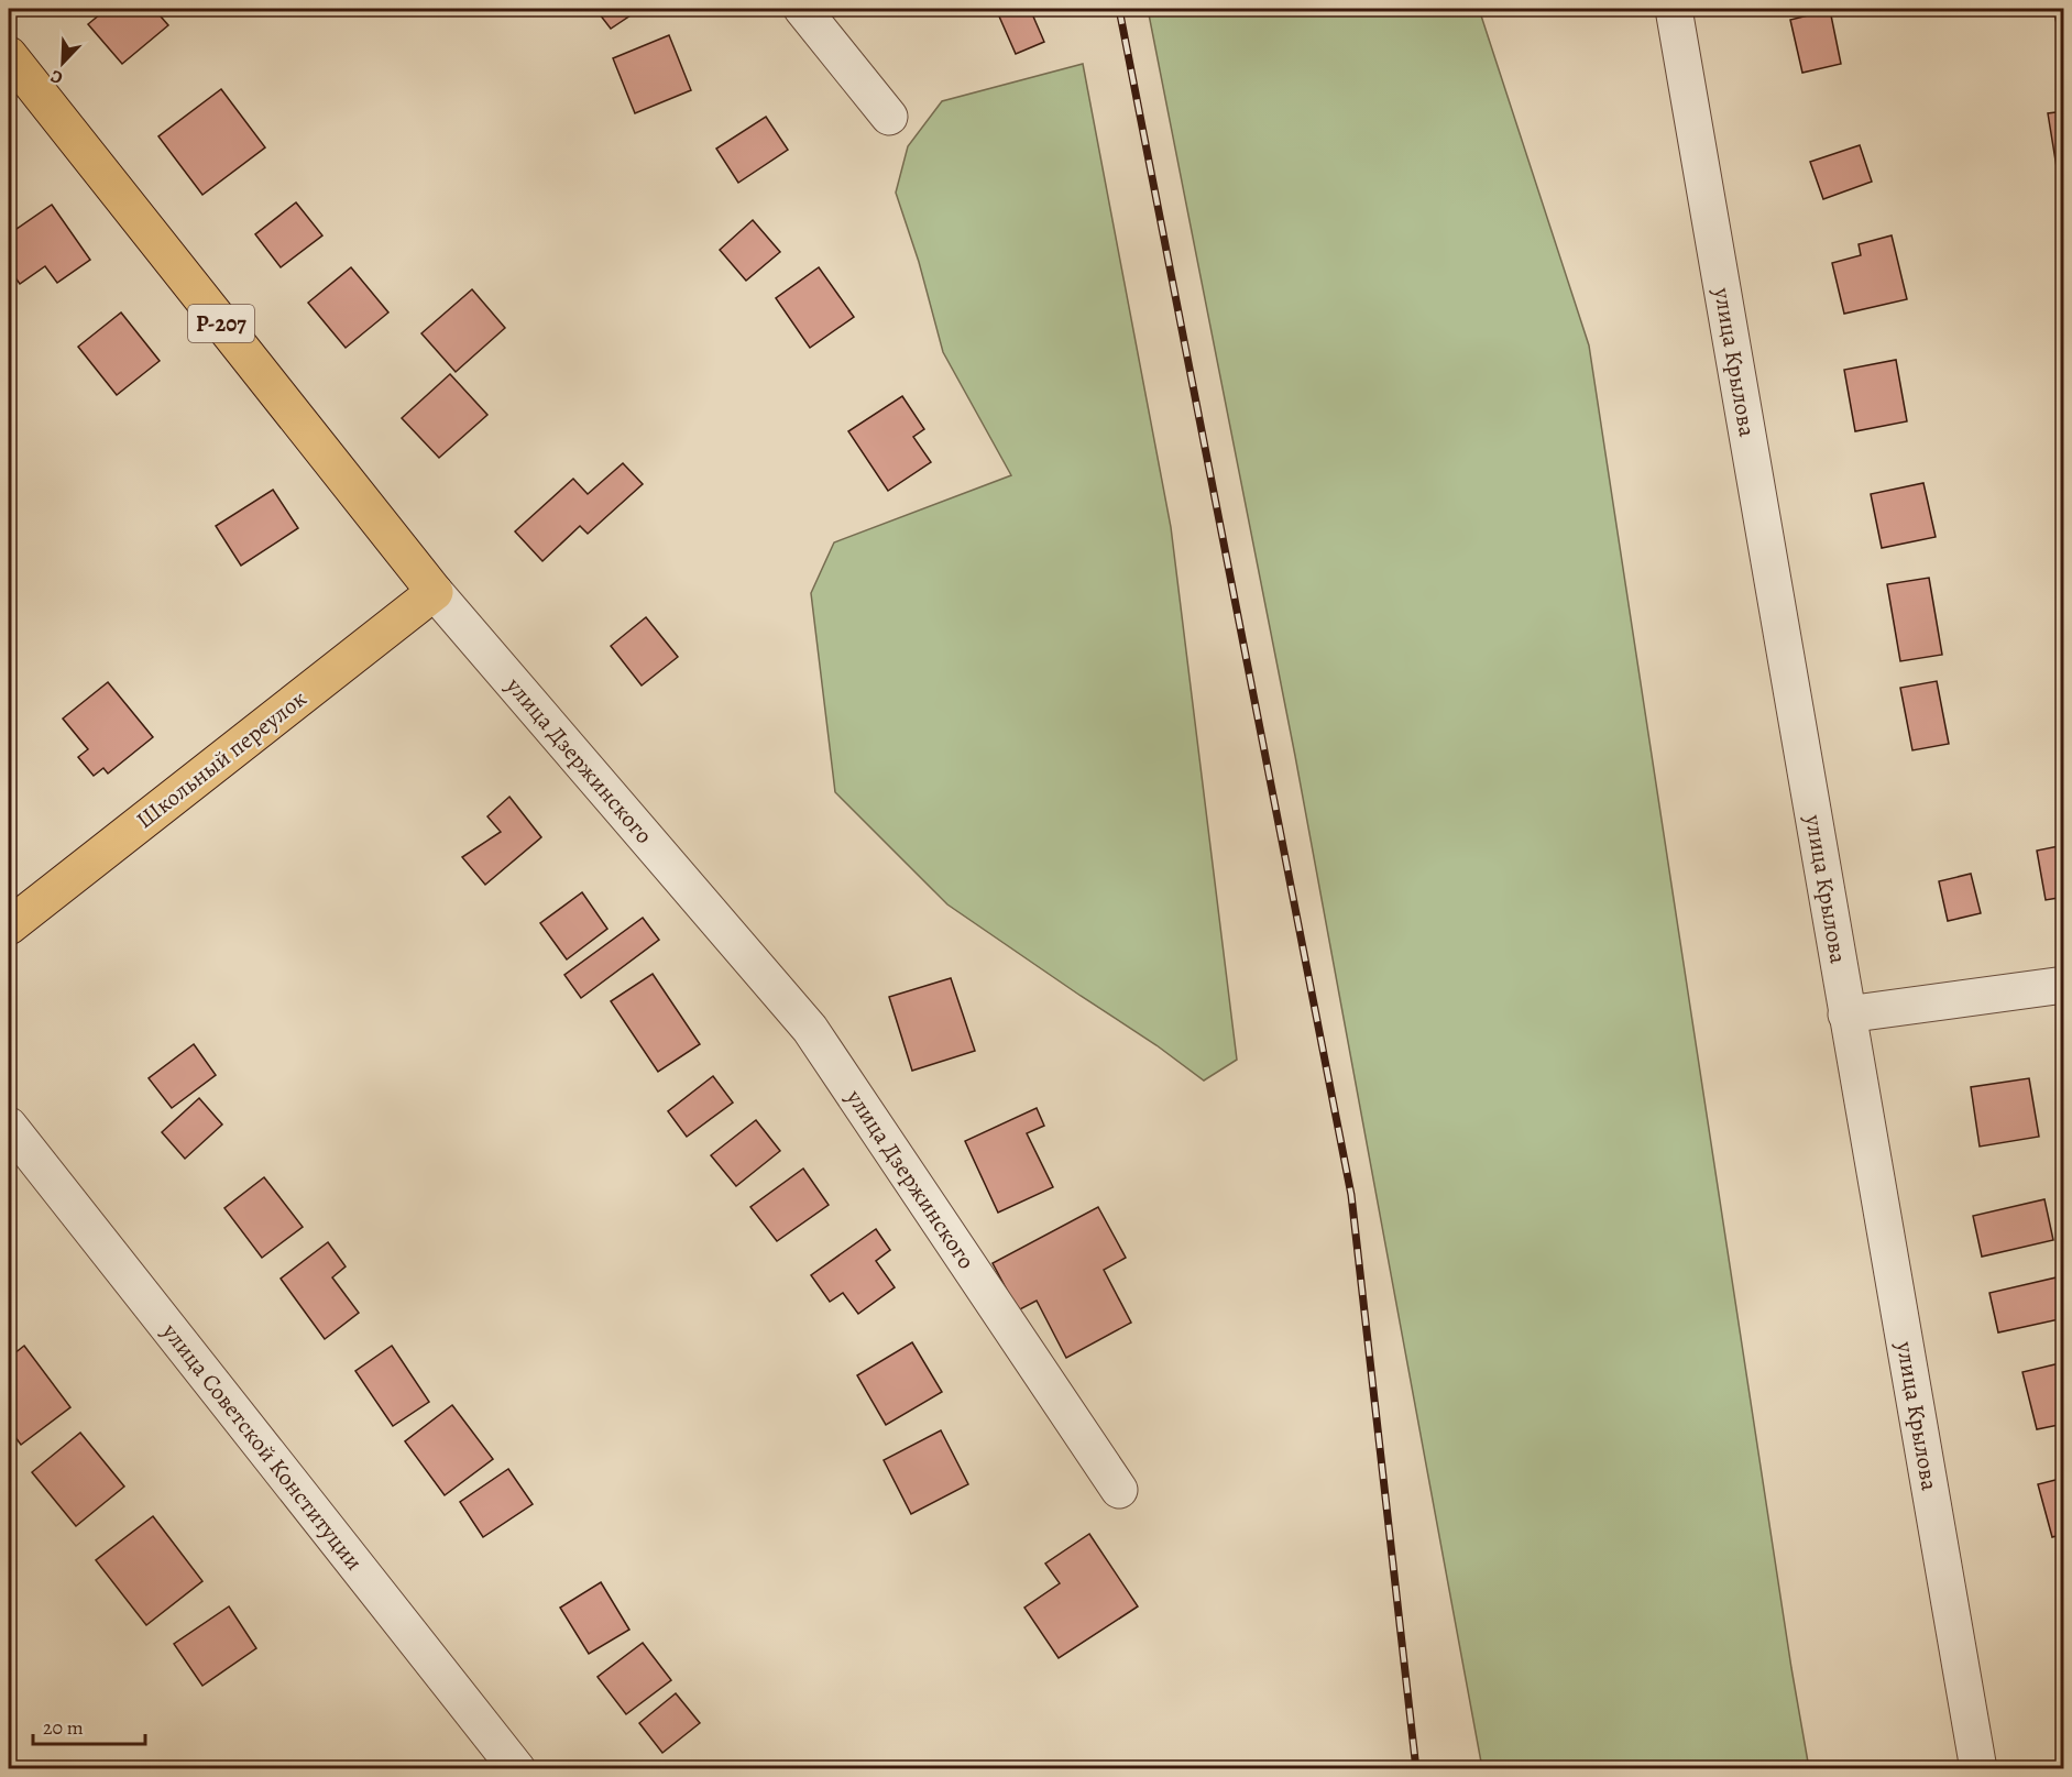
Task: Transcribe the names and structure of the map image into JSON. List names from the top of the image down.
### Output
{
  "streets": {
    "main road": ["Р-207", "Школьный переулок", "улица Дзержинского"],
    "street": ["улица Крылова", "улица Советской Конституции"]
  },
  "crossings": [
    ["Школьный переулок", "улица Дзержинского"]
  ],
  "scale_bar": "20 m",
  "north": "bottom left"
}
